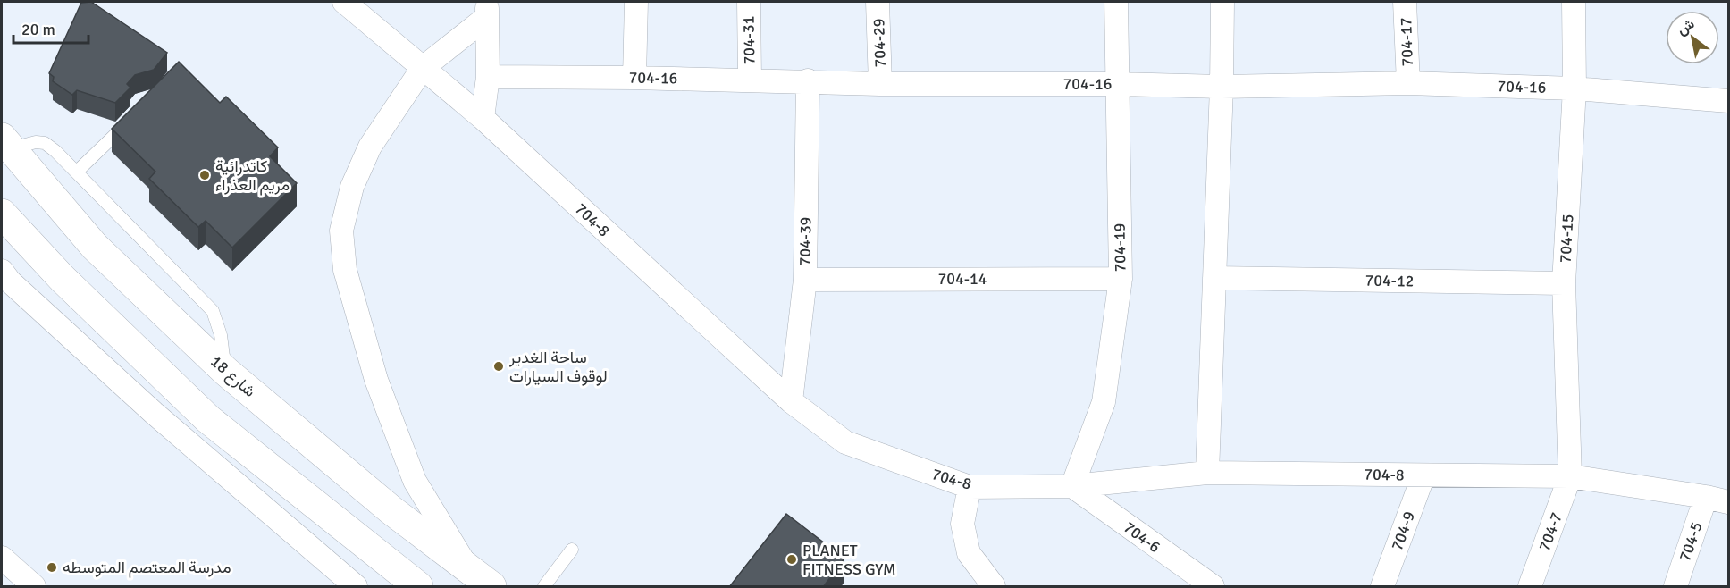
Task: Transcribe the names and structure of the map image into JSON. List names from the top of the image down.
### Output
{
  "streets": {
    "street": [
      "704-31",
      "704-17",
      "704-29",
      "704-16",
      "704-8",
      "704-15",
      "704-39",
      "704-19",
      "704-14",
      "704-12",
      "شارع 18",
      "704-9",
      "704-7",
      "704-6",
      "704-5"
    ]
  },
  "crossings": [
    ["704-31", "704-16"],
    ["704-17", "704-16"],
    ["704-29", "704-16"],
    ["704-16", "704-15"],
    ["704-16", "704-39"],
    ["704-16", "704-19"],
    ["704-8", "704-15"],
    ["704-8", "704-39"],
    ["704-8", "704-19"],
    ["704-8", "704-9"],
    ["704-8", "704-7"],
    ["704-8", "704-6"],
    ["704-8", "704-5"],
    ["704-15", "704-12"],
    ["704-15", "704-7"],
    ["704-39", "704-14"],
    ["704-19", "704-14"],
    ["704-19", "704-6"]
  ],
  "places": [
    "كاتدرائية مريم العذراء",
    "ساحة الغدير لوقوف السيارات",
    "PLANET FITNESS GYM",
    "مدرسة المعتصم المتوسطه"
  ],
  "scale_bar": "20 m",
  "north": "top left"
}
